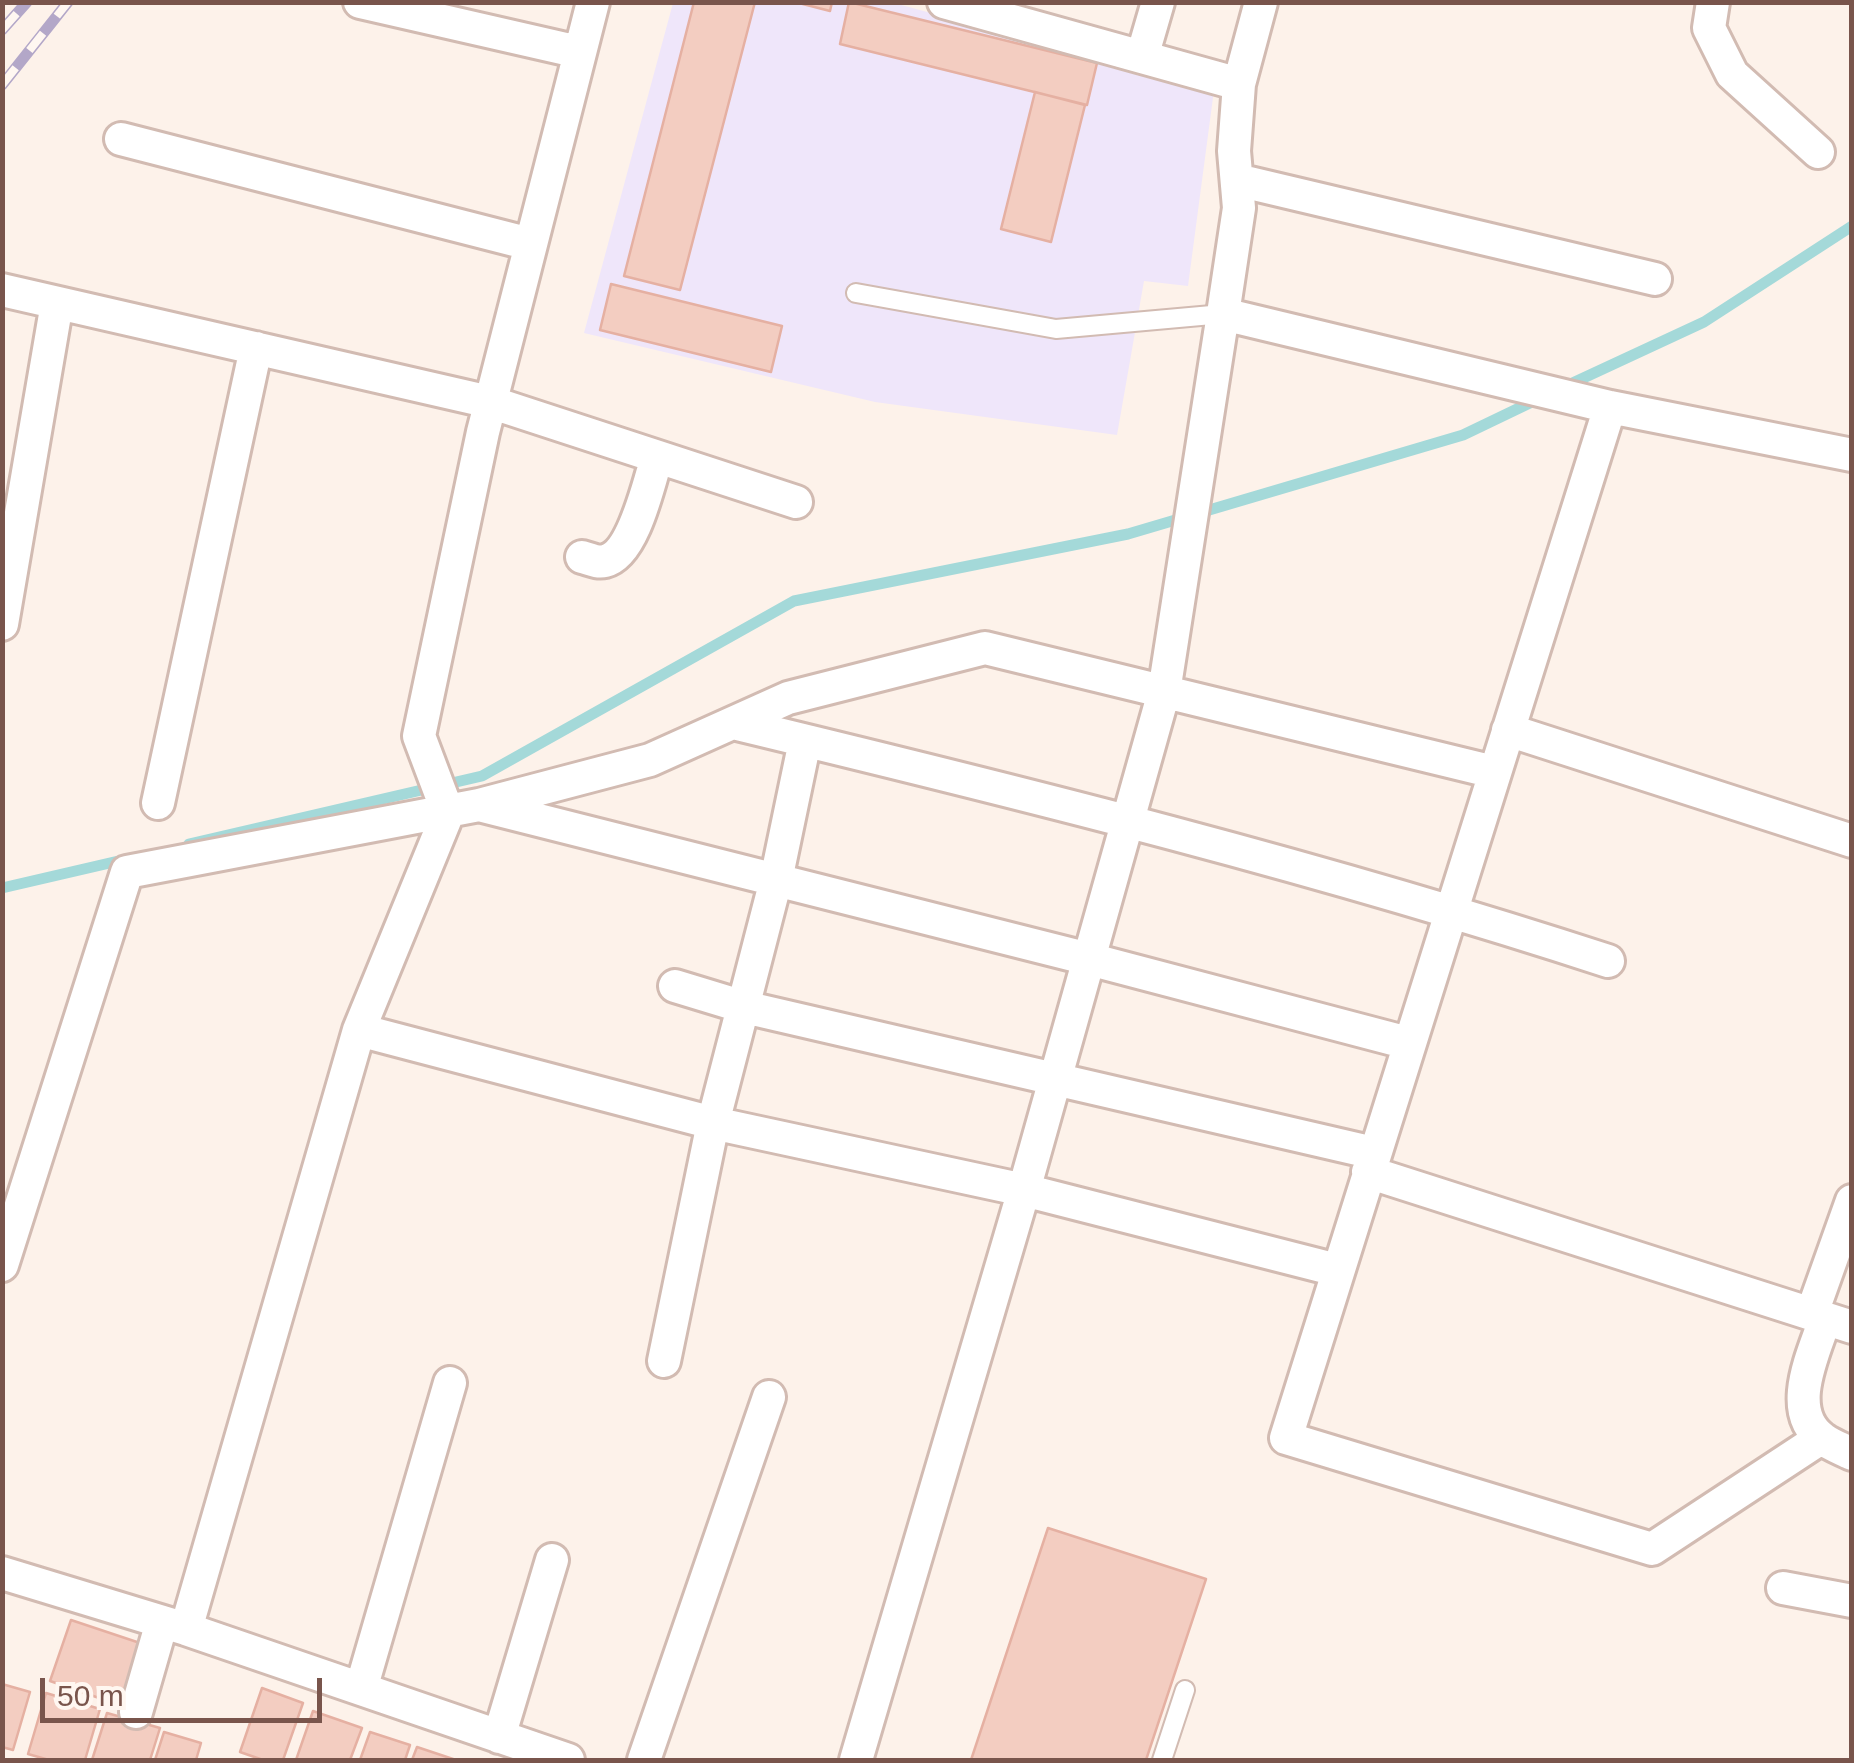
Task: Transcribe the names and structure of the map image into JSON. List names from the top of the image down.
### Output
{
  "scale_bar": "50 m"
}
